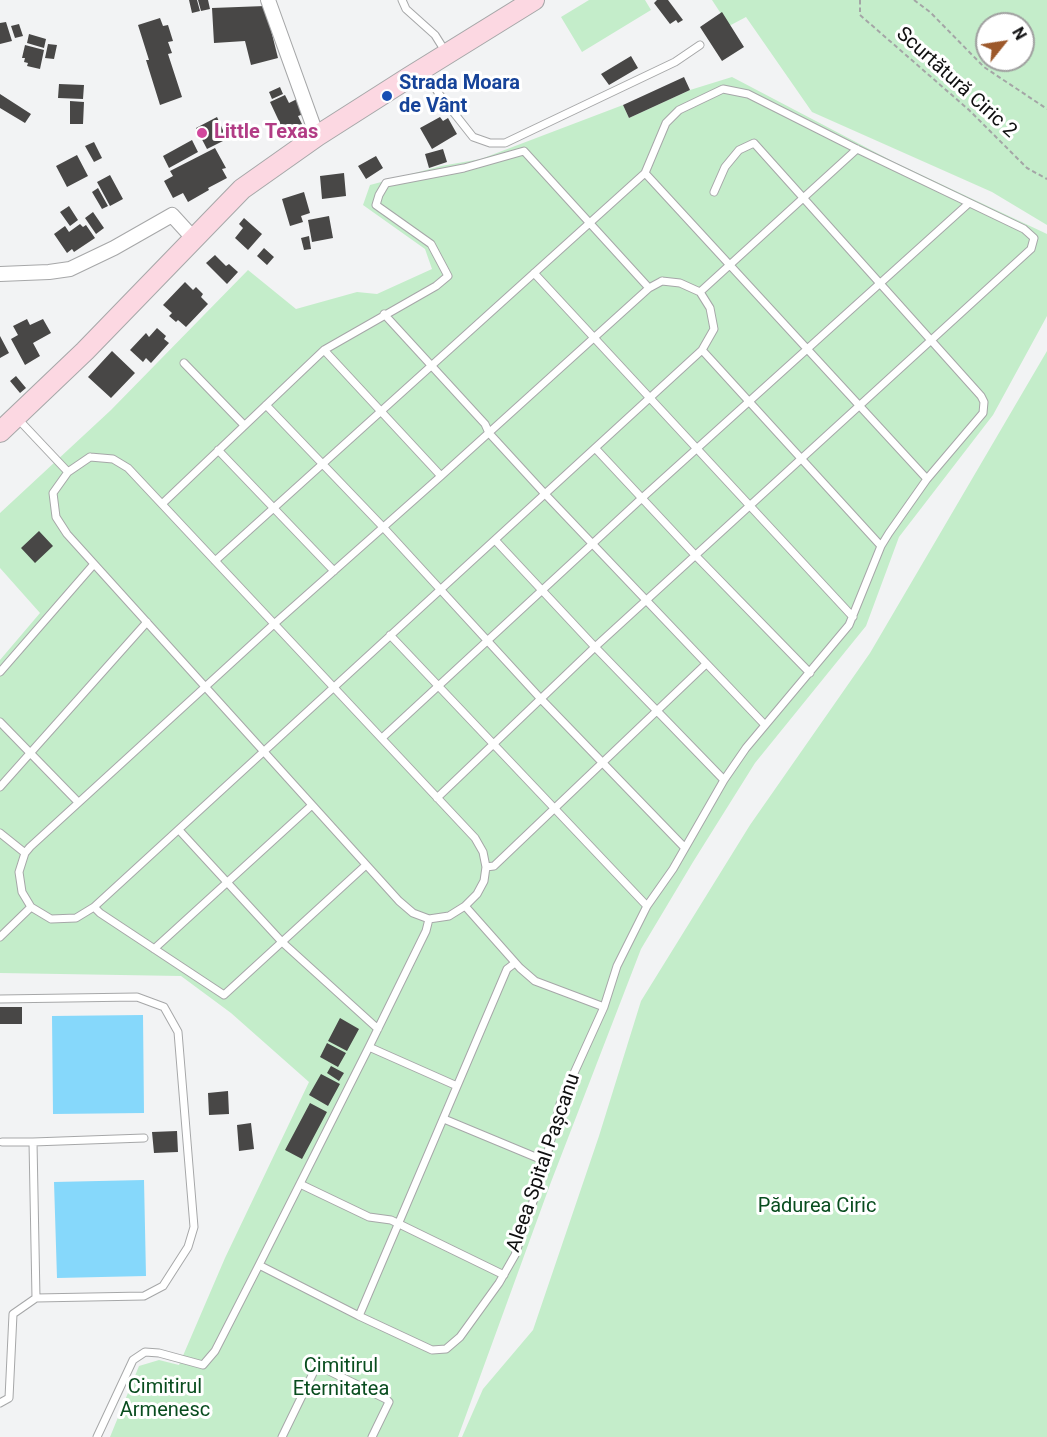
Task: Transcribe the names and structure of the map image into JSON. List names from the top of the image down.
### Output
{
  "streets": {
    "lane": ["Aleea Spital Pașcanu"],
    "path": ["Scurtătură Ciric 2"]
  },
  "parks": ["Pădurea Ciric", "Cimitirul Eternitatea", "Cimitirul Armenesc"],
  "places": ["Strada Moara de Vânt", "Little Texas"],
  "north": "top right"
}
